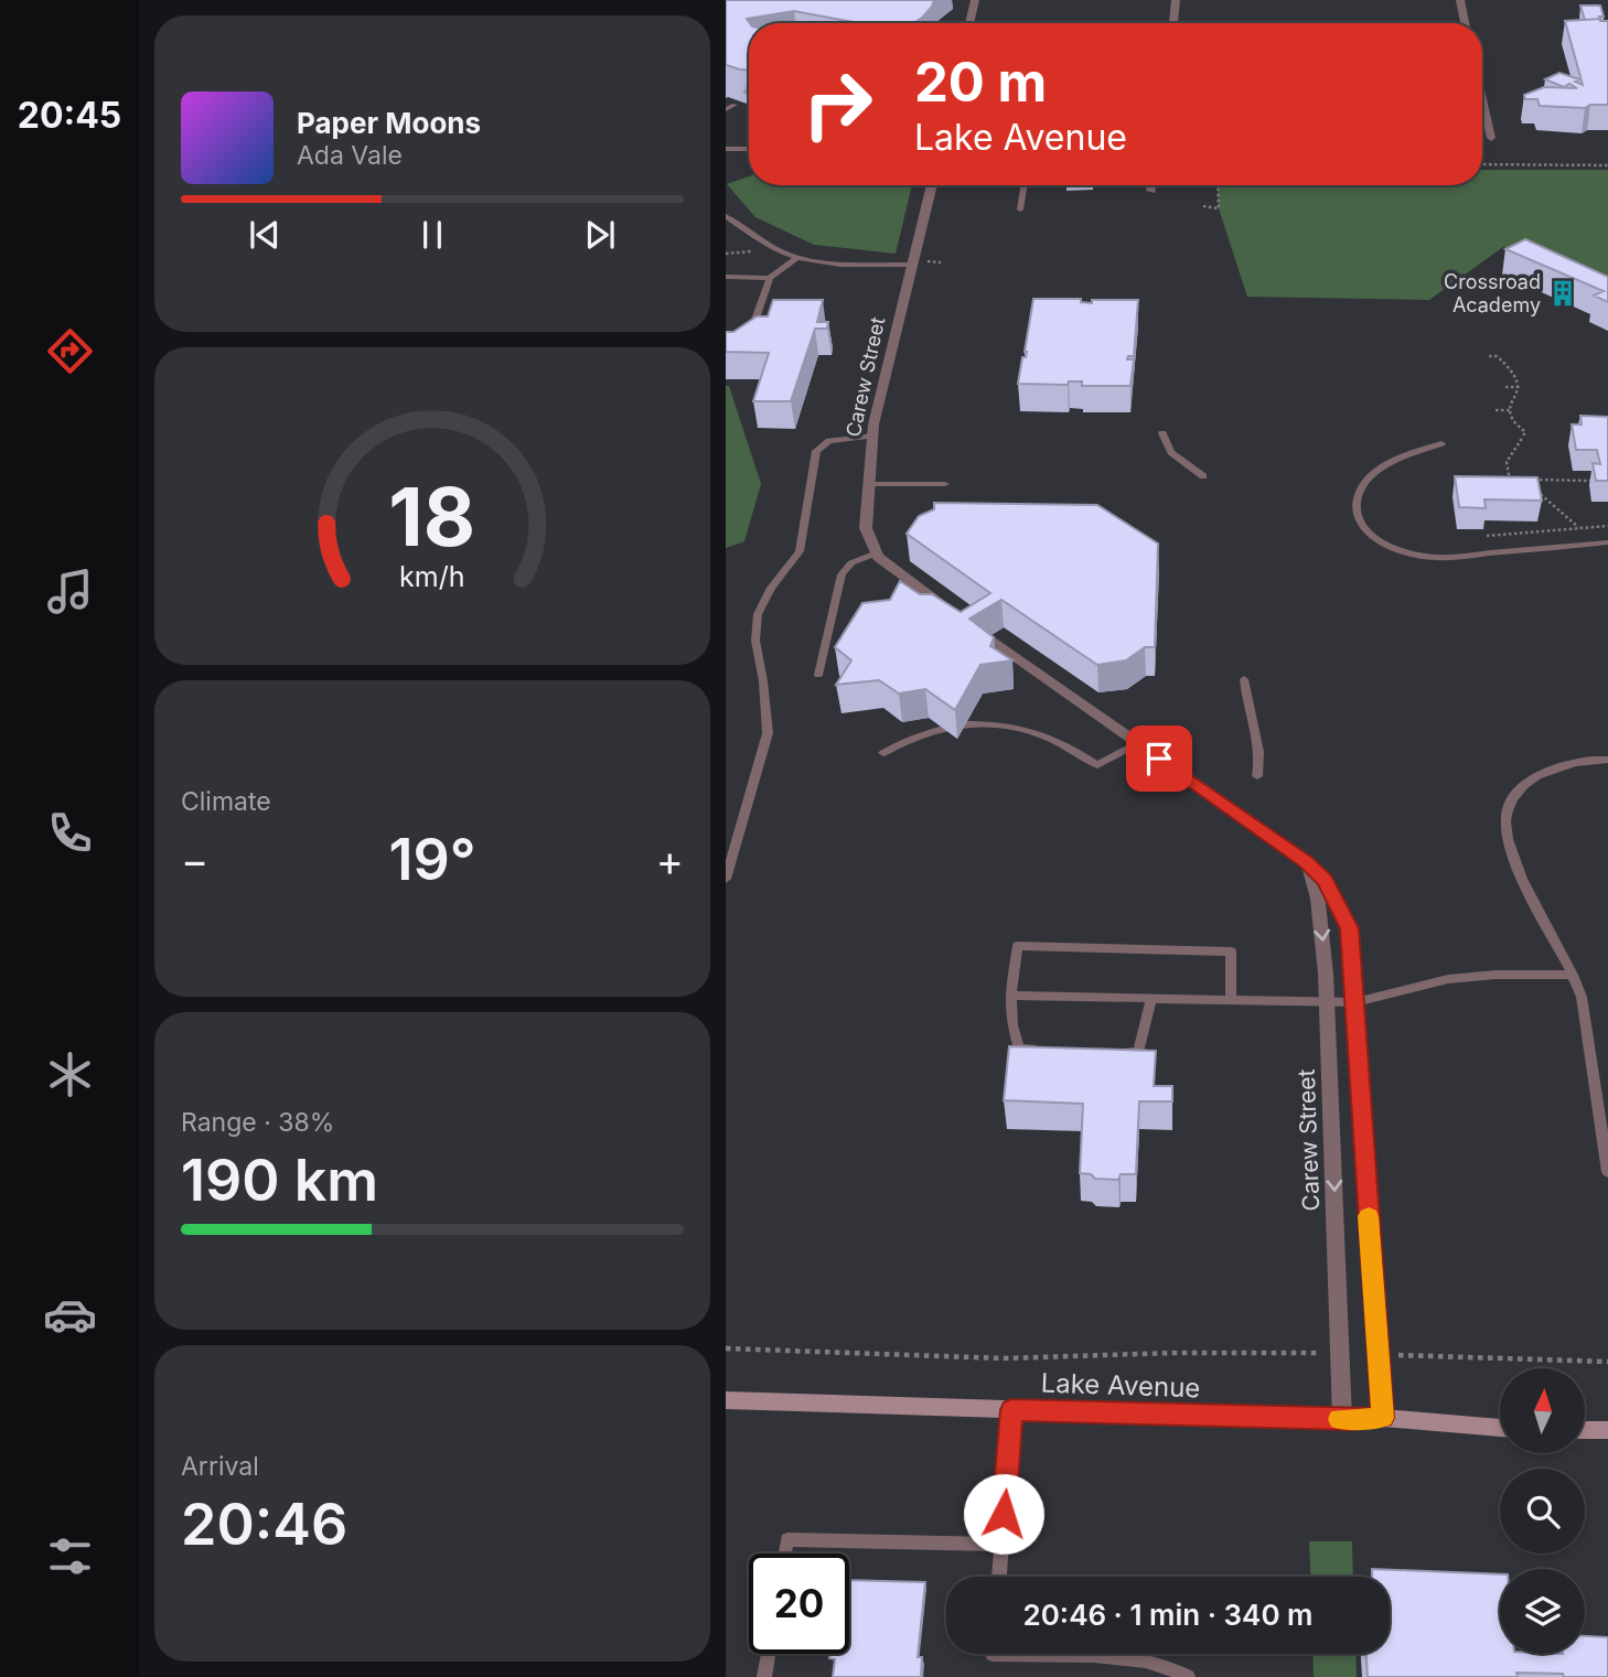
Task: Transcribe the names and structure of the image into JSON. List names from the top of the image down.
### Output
{
  "streets": {
    "main road": ["Lake Avenue"],
    "street": ["Carew Street"]
  },
  "crossings": [
    ["Carew Street", "Lake Avenue"]
  ],
  "places": {
    "building": ["Crossroad Academy"]
  },
  "north": "top",
  "page": {
    "tabs": "20:45",
    "turn": ["20 m", "Lake Avenue"],
    "song": ["Paper Moons", "Ada Vale"],
    "tile": [
      "Climate",
      ["Range · 38%", "190 km"],
      ["Arrival", "20:46"]
    ],
    "heat": ["−", "19°", "+"],
    "limit": "20",
    "trip": "20:46 · 1 min · 340 m",
    "gauge": ["18", "km/h"]
  }
}
